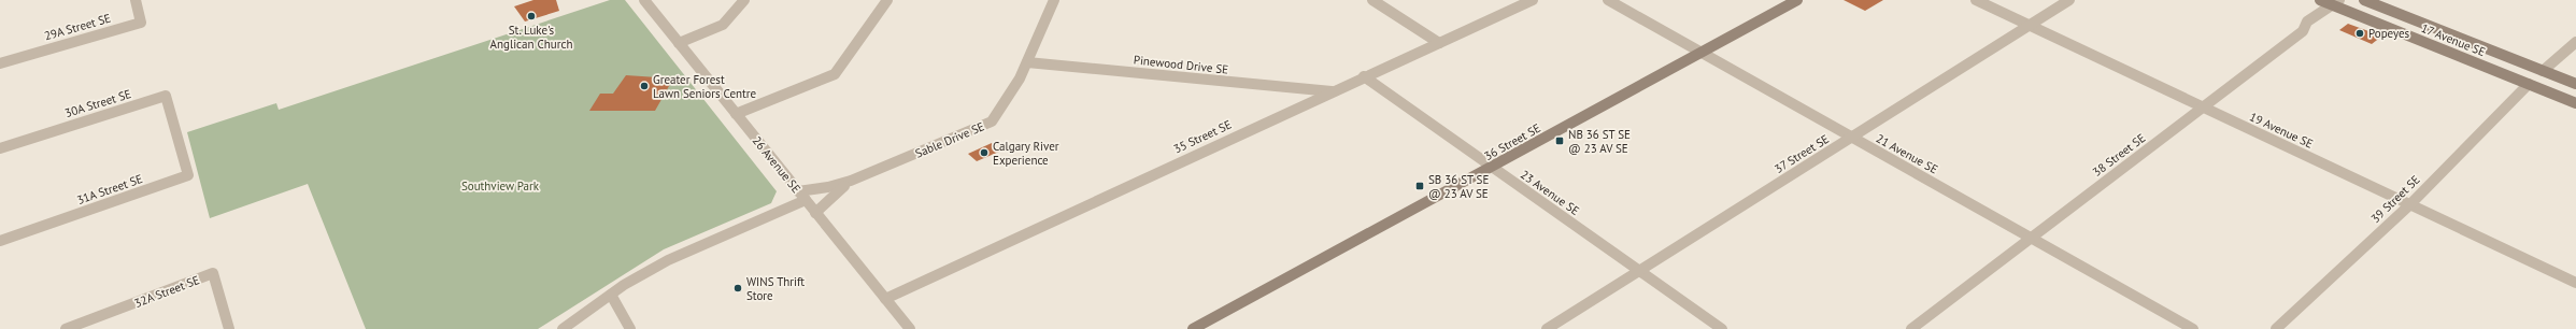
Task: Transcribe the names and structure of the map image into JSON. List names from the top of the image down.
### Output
{
  "streets": {
    "main road": ["17 Avenue SE", "36 Street SE"],
    "street": [
      "29A Street SE",
      "Pinewood Drive SE",
      "30A Street SE",
      "19 Avenue SE",
      "35 Street SE",
      "Sable Drive SE",
      "37 Street SE",
      "21 Avenue SE",
      "38 Street SE",
      "26 Avenue SE",
      "31A Street SE",
      "23 Avenue SE",
      "39 Street SE",
      "32A Street SE"
    ]
  },
  "crossings": [
    ["17 Avenue SE", "38 Street SE"],
    ["17 Avenue SE", "39 Street SE"],
    ["Pinewood Drive SE", "35 Street SE"],
    ["Pinewood Drive SE", "Sable Drive SE"],
    ["30A Street SE", "31A Street SE"],
    ["19 Avenue SE", "37 Street SE"],
    ["19 Avenue SE", "38 Street SE"],
    ["19 Avenue SE", "39 Street SE"],
    ["35 Street SE", "26 Avenue SE"],
    ["35 Street SE", "23 Avenue SE"],
    ["Sable Drive SE", "26 Avenue SE"],
    ["36 Street SE", "21 Avenue SE"],
    ["36 Street SE", "23 Avenue SE"],
    ["37 Street SE", "21 Avenue SE"],
    ["37 Street SE", "23 Avenue SE"],
    ["21 Avenue SE", "38 Street SE"]
  ],
  "parks": ["Southview Park"],
  "places": {
    "other": [
      "St. Luke's Anglican Church",
      "Popeyes",
      "Greater Forest Lawn Seniors Centre",
      "Calgary River Experience",
      "WINS Thrift Store"
    ],
    "transit": ["NB 36 ST SE @ 23 AV SE", "SB 36 ST SE @ 23 AV SE"]
  }
}
